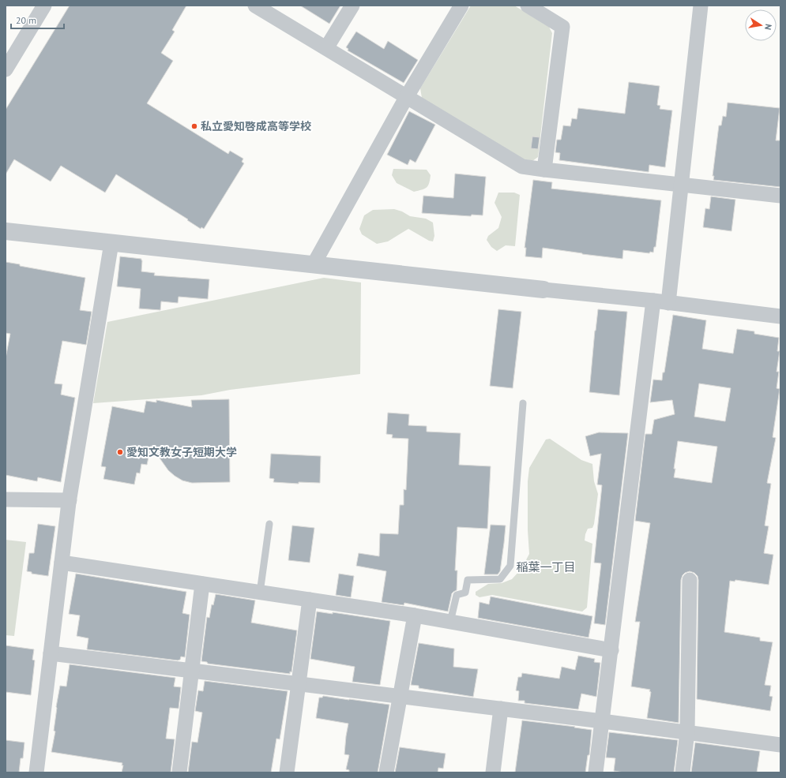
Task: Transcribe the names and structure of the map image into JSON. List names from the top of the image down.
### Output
{
  "districts": ["稲葉一丁目"],
  "places": ["私立愛知啓成高等学校", "愛知文教女子短期大学"],
  "scale_bar": "20 m",
  "north": "right"
}
